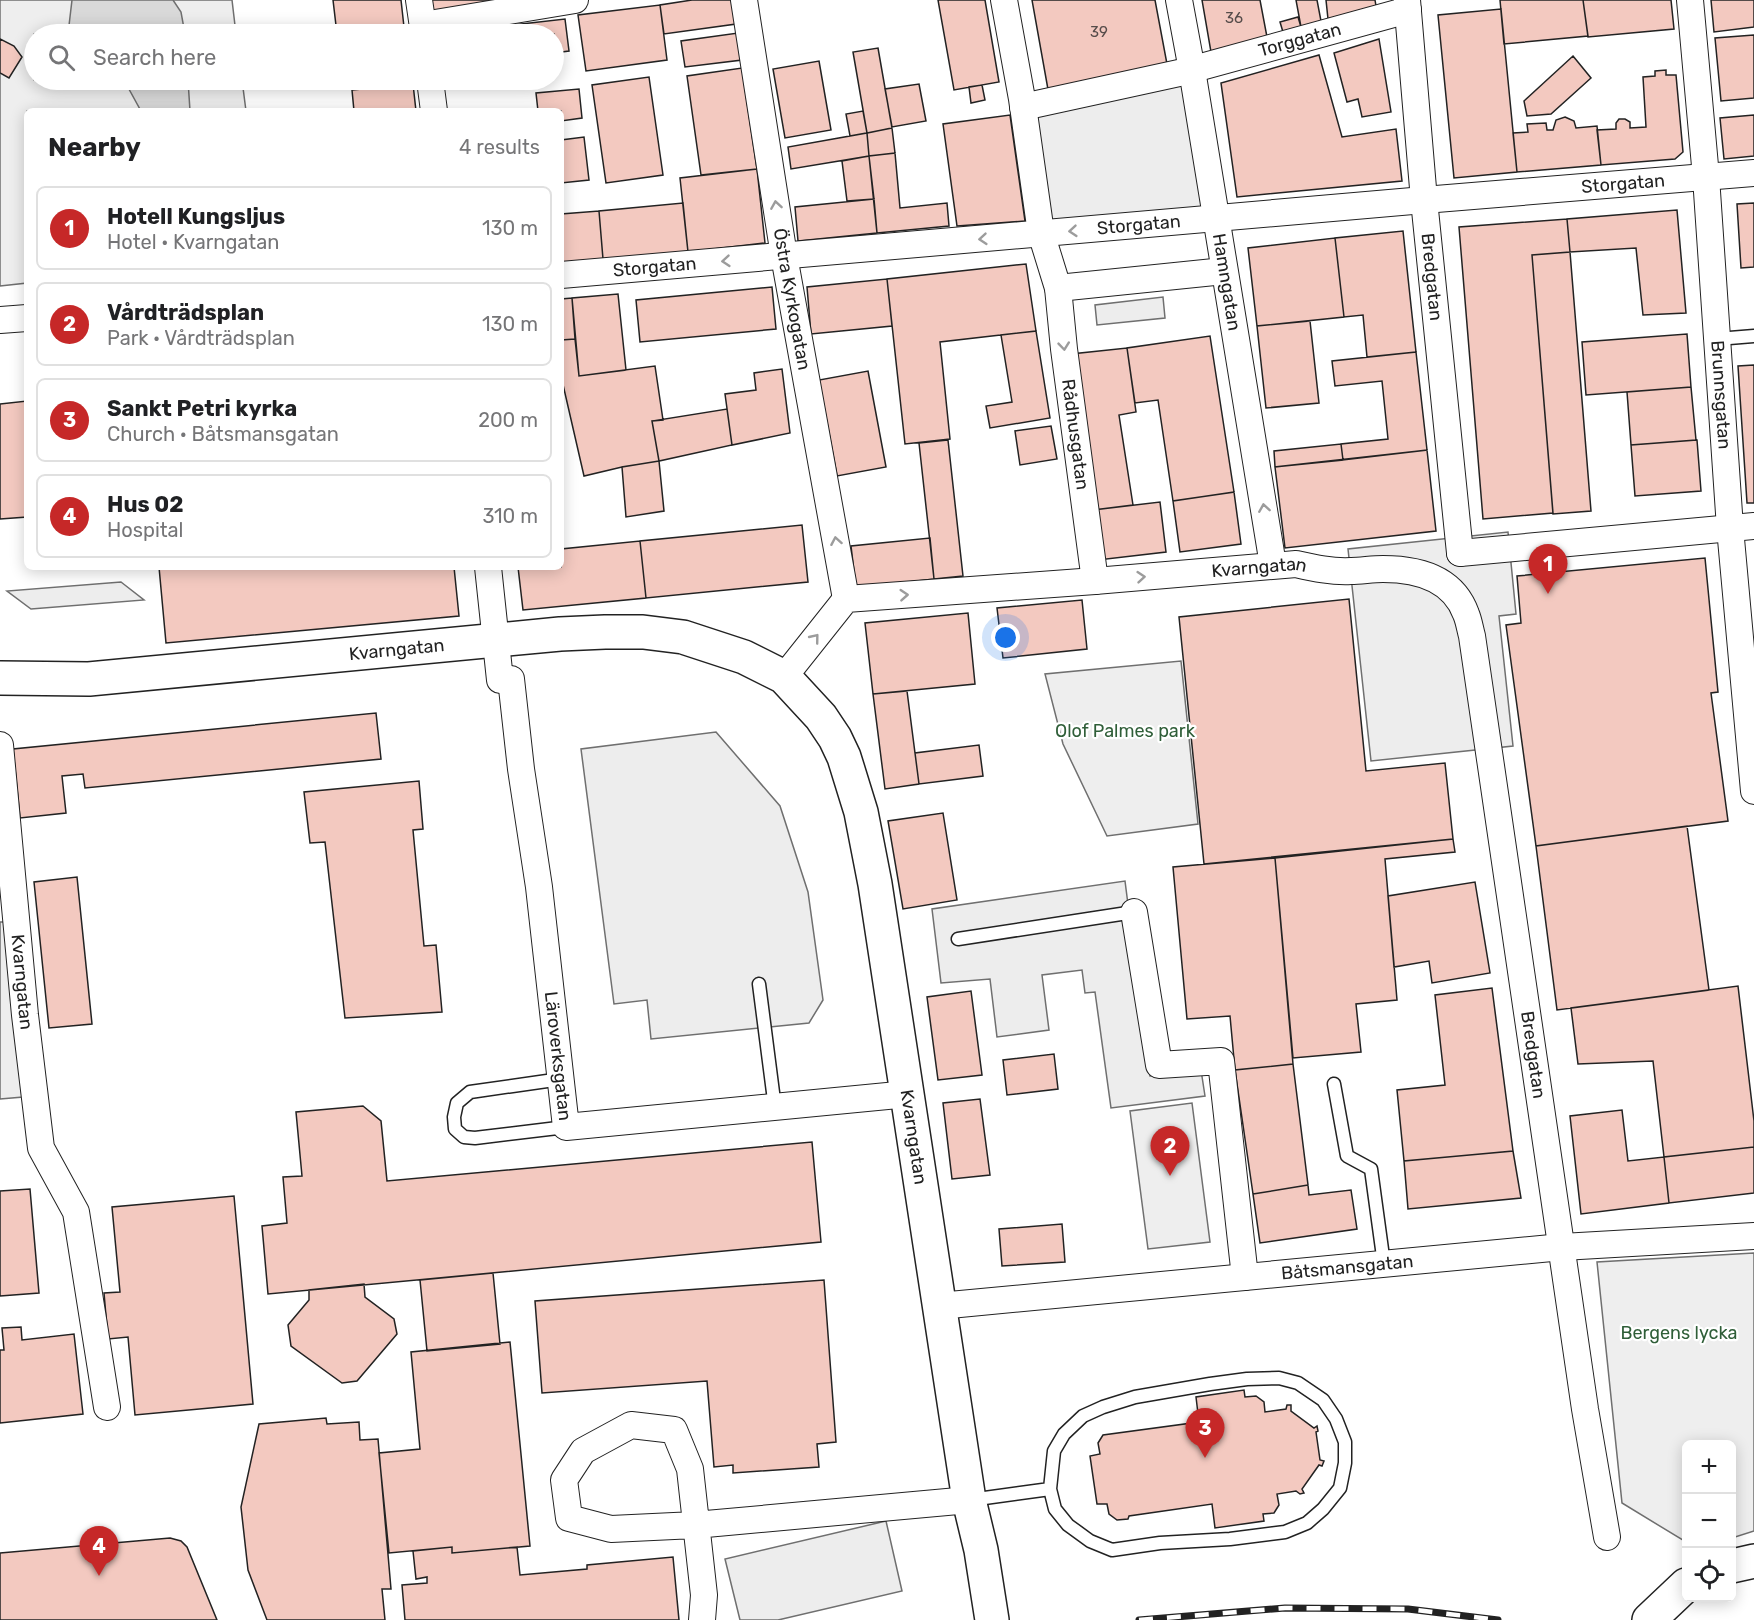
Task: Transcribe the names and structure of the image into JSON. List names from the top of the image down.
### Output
{
  "streets": {
    "street": [
      "Torggatan",
      "Storgatan",
      "Bredgatan",
      "Hamngatan",
      "Östra Kyrkogatan",
      "Brunnsgatan",
      "Rådhusgatan",
      "Kvarngatan",
      "Läroverksgatan",
      "Båtsmansgatan"
    ]
  },
  "crossings": [
    ["Torggatan", "Bredgatan"],
    ["Torggatan", "Hamngatan"],
    ["Torggatan", "Rådhusgatan"],
    ["Storgatan", "Bredgatan"],
    ["Storgatan", "Hamngatan"],
    ["Storgatan", "Östra Kyrkogatan"],
    ["Storgatan", "Brunnsgatan"],
    ["Storgatan", "Rådhusgatan"],
    ["Bredgatan", "Kvarngatan"],
    ["Bredgatan", "Båtsmansgatan"],
    ["Hamngatan", "Kvarngatan"],
    ["Östra Kyrkogatan", "Kvarngatan"],
    ["Rådhusgatan", "Kvarngatan"],
    ["Kvarngatan", "Läroverksgatan"],
    ["Kvarngatan", "Båtsmansgatan"]
  ],
  "one_way": [
    "Storgatan",
    "Hamngatan",
    "Östra Kyrkogatan",
    "Rådhusgatan"
  ],
  "parks": ["Olof Palmes park", "Bergens lycka"],
  "house_numbers": ["36", "39"],
  "page": {
    "search": "Search here",
    "heading": ["Nearby", "4 results"],
    "list": [
      {
        "mark": "1",
        "name": "Hotell Kungsljus",
        "note": "Hotel · Kvarngatan",
        "value": "130 m"
      },
      {
        "mark": "2",
        "name": "Vårdträdsplan",
        "note": "Park · Vårdträdsplan",
        "value": "130 m"
      },
      {
        "mark": "3",
        "name": "Sankt Petri kyrka",
        "note": "Church · Båtsmansgatan",
        "value": "200 m"
      },
      {
        "mark": "4",
        "name": "Hus 02",
        "note": "Hospital",
        "value": "310 m"
      }
    ],
    "pins": [
      "1",
      "2",
      "3",
      "4"
    ],
    "map_buttons": ["+", "−"]
  }
}
